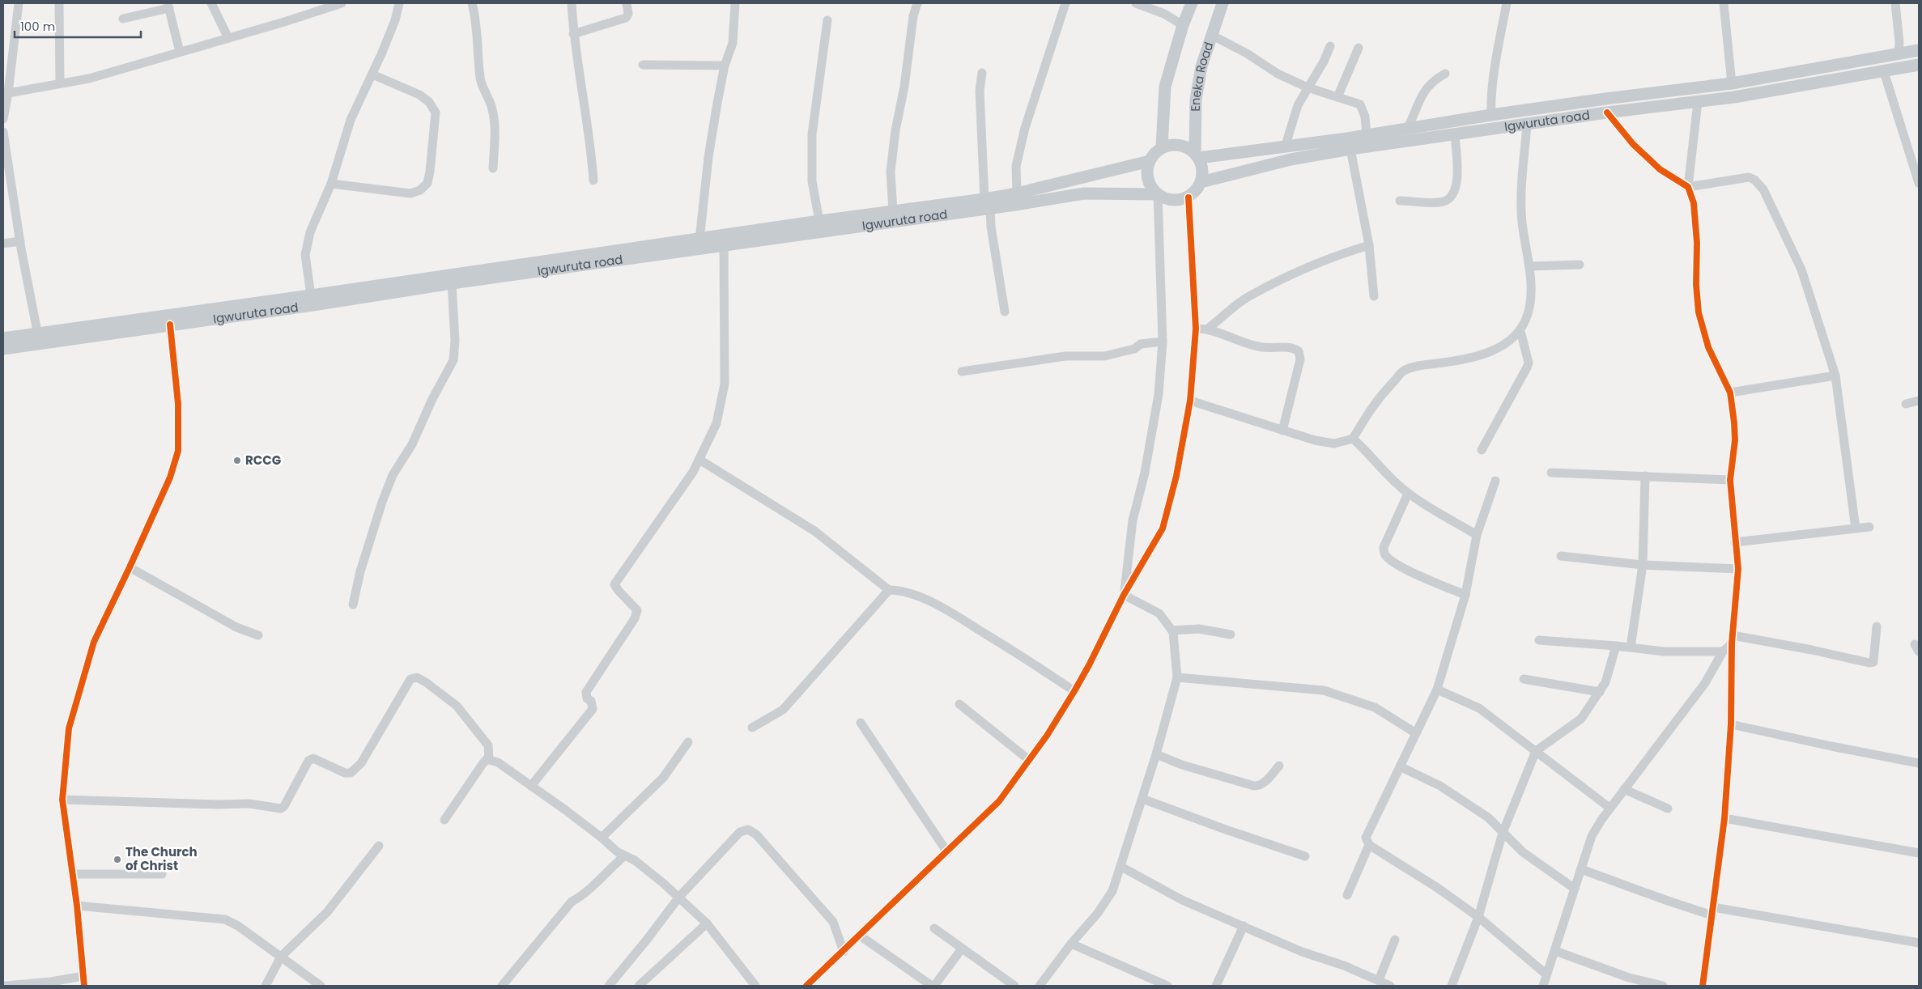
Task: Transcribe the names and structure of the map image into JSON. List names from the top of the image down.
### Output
{
  "streets": {
    "main road": ["Eneka Road", "Igwuruta road"]
  },
  "crossings": [
    ["Eneka Road", "Igwuruta road"]
  ],
  "places": ["RCCG", "The Church of Christ"],
  "scale_bar": "100 m"
}
